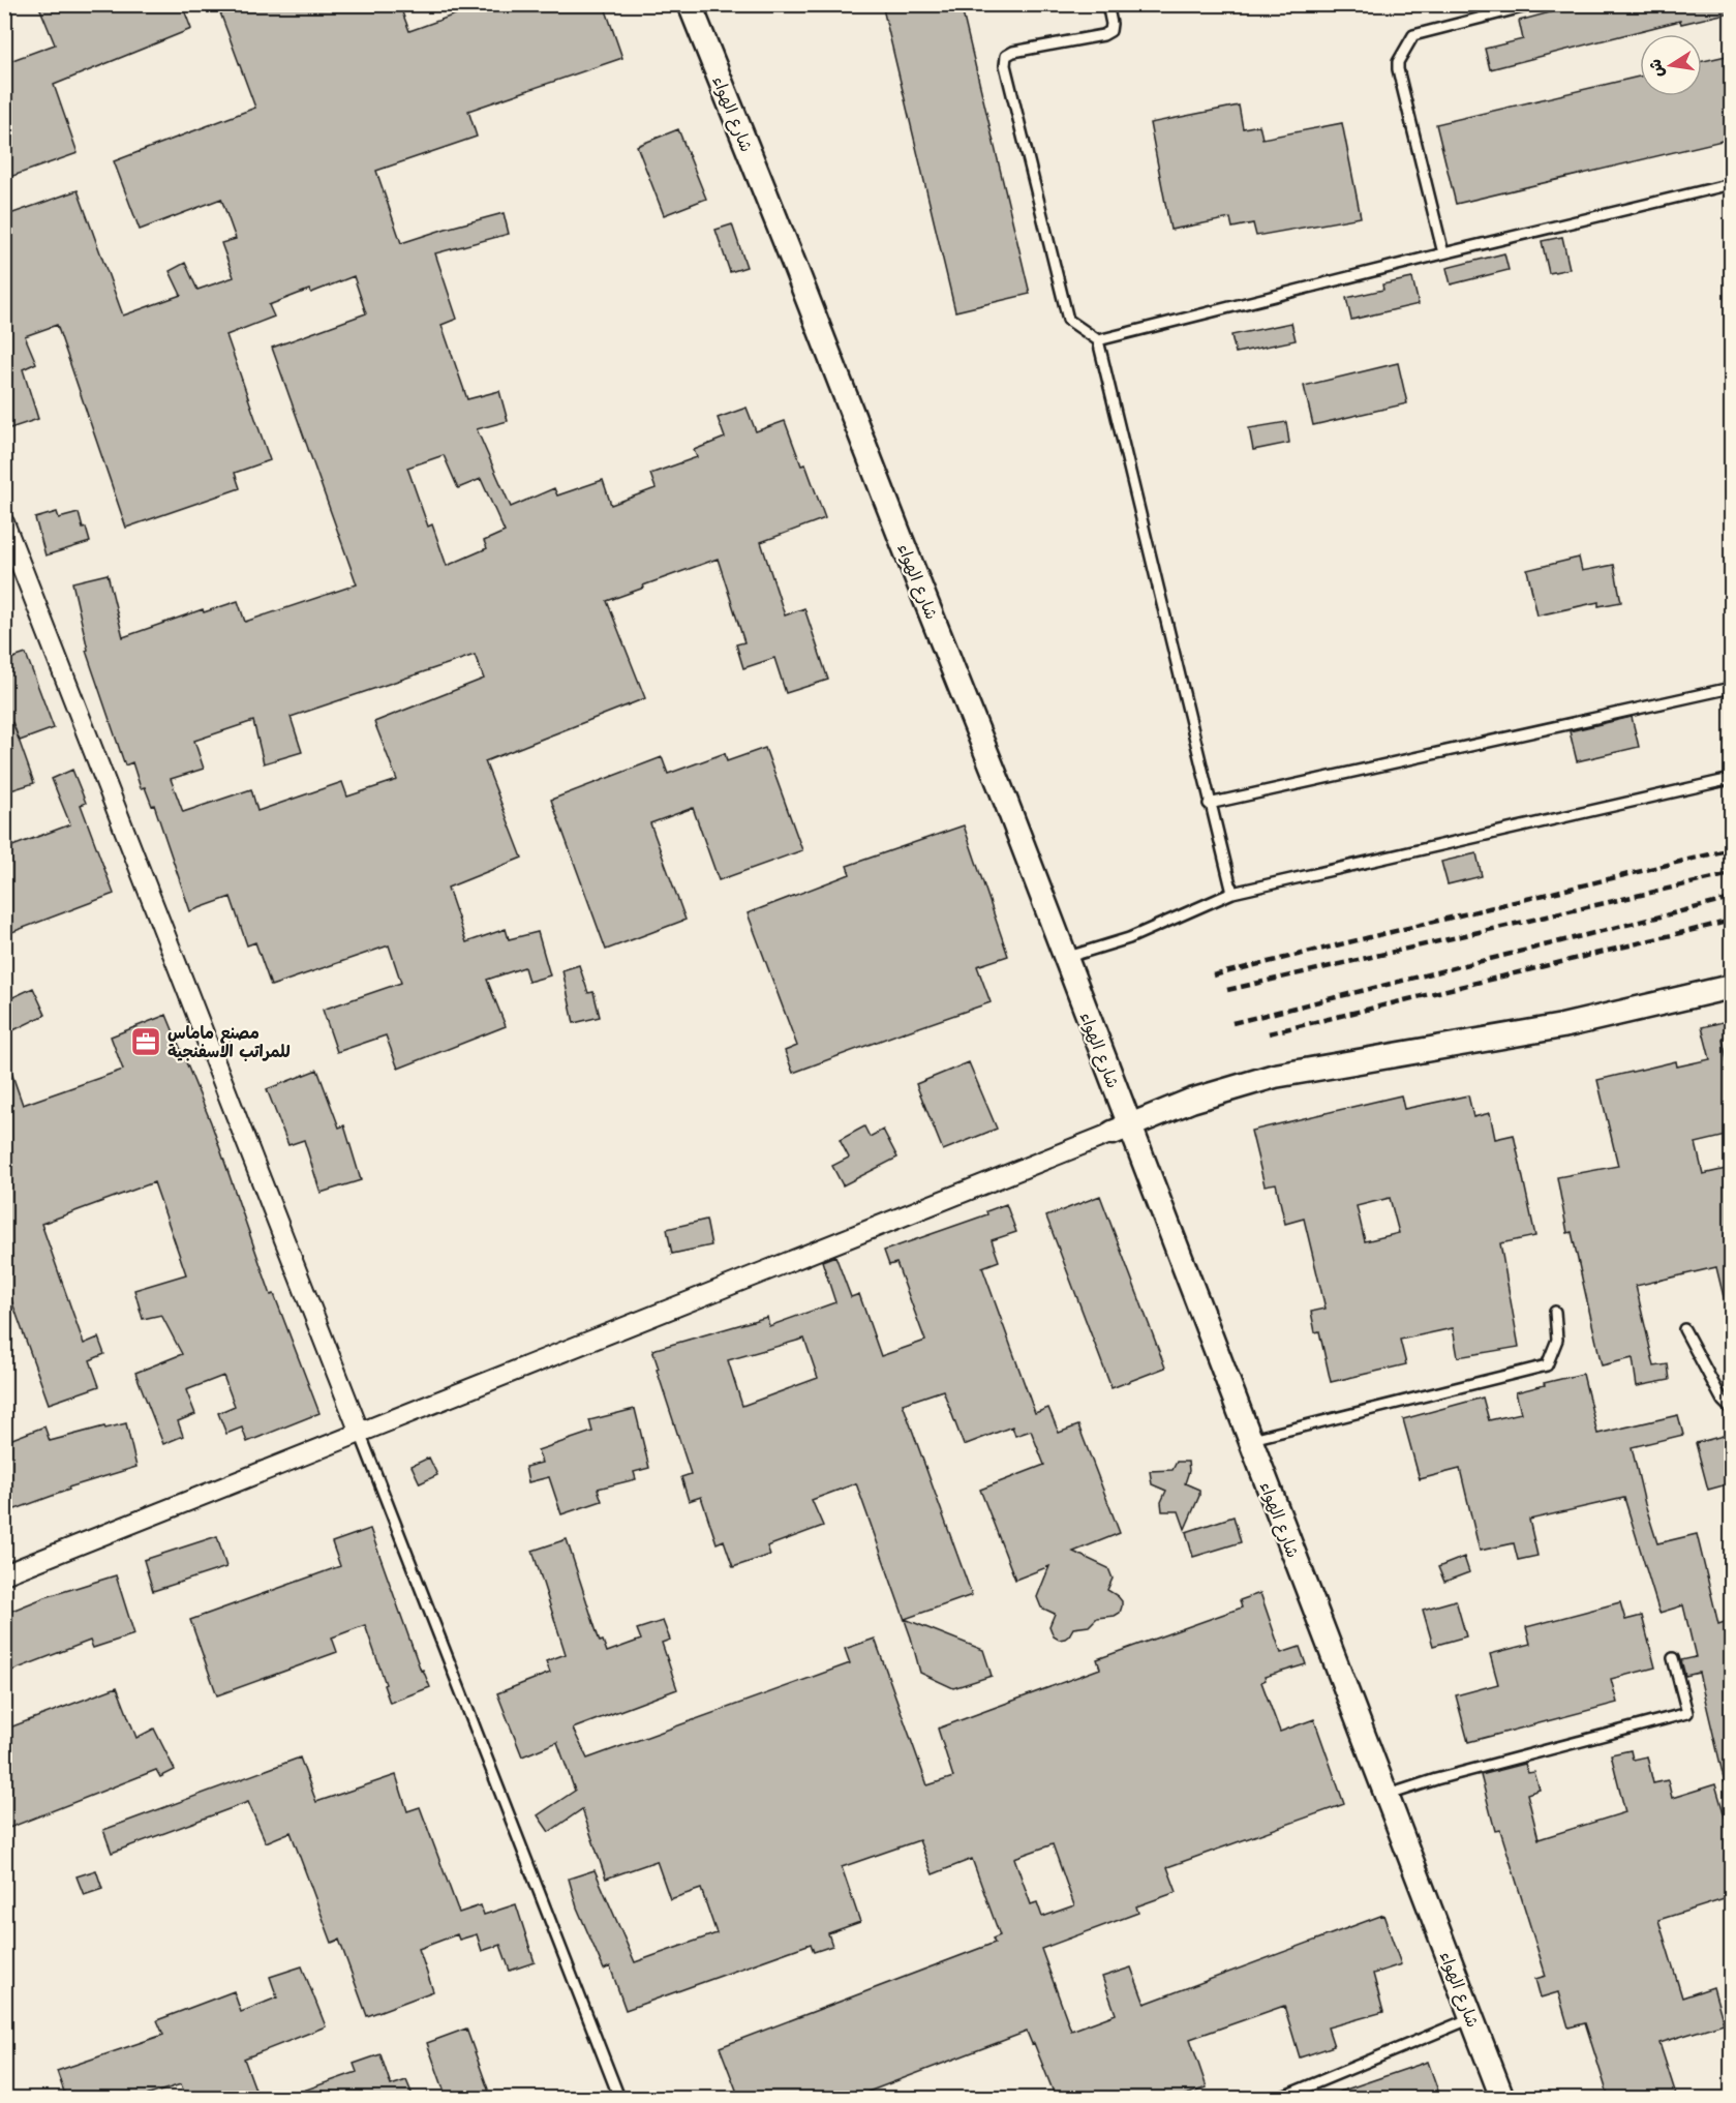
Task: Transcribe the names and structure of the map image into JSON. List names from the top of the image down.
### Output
{
  "streets": {
    "street": ["شارع الهواء"]
  },
  "places": {
    "office": ["مصنع ماماس للمراتب الاسفنجية"]
  },
  "north": "left"
}
